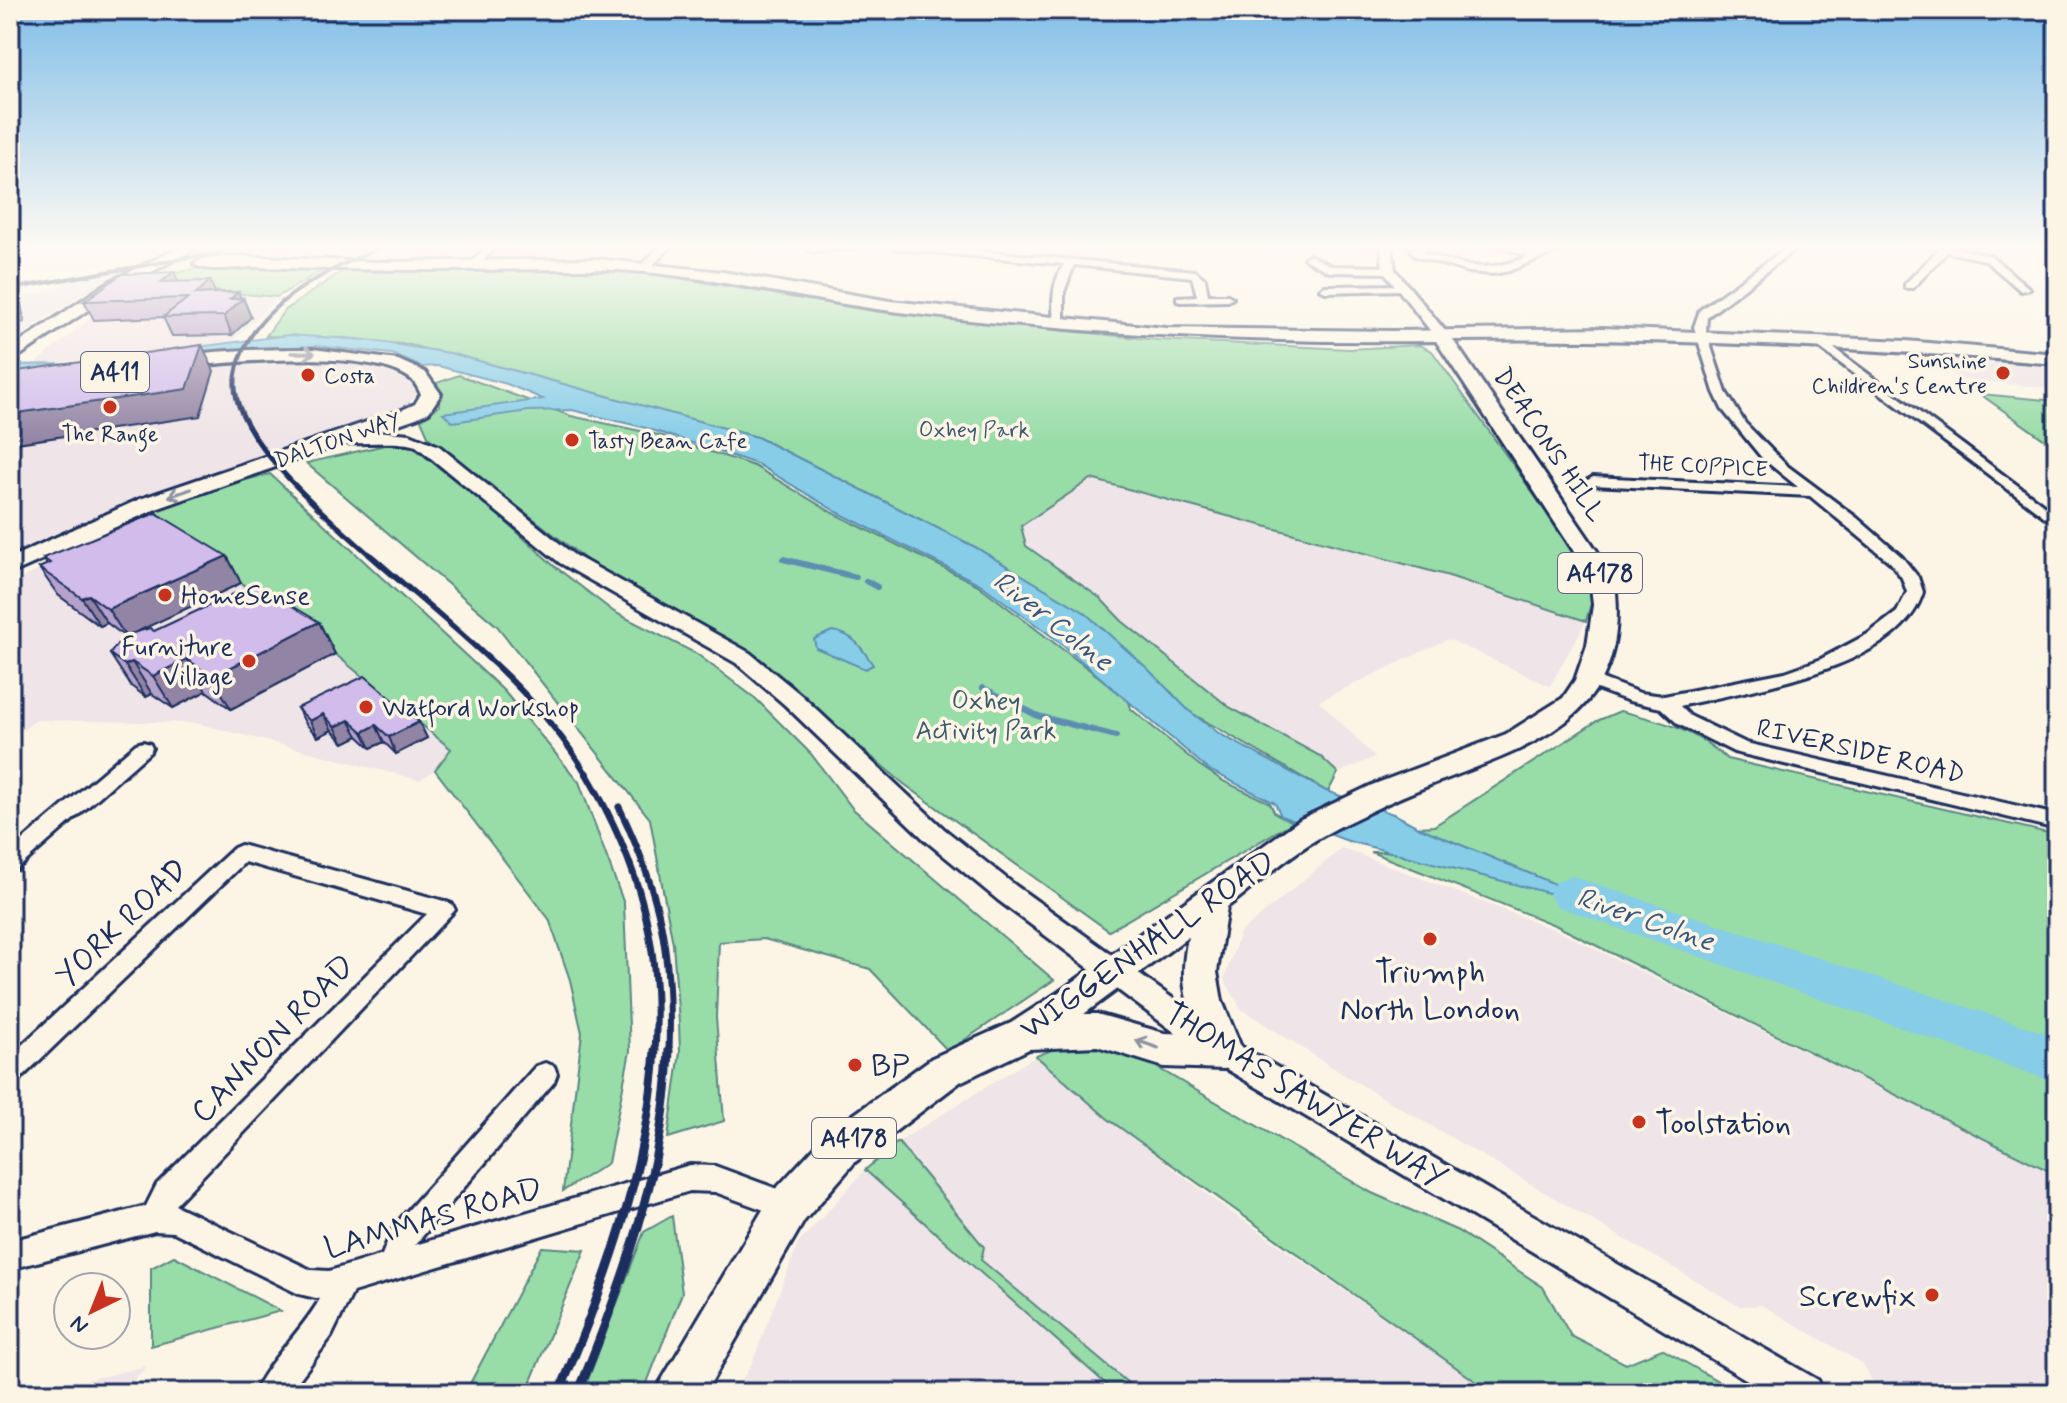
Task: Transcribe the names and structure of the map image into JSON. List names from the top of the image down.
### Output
{
  "streets": {
    "main road": [
      "A411",
      "DALTON WAY",
      "DEACONS HILL",
      "A4178",
      "WIGGENHALL ROAD"
    ],
    "street": [
      "THE COPPICE",
      "RIVERSIDE ROAD",
      "YORK ROAD",
      "CANNON ROAD",
      "THOMAS SAWYER WAY",
      "LAMMAS ROAD"
    ]
  },
  "crossings": [
    ["DEACONS HILL", "WIGGENHALL ROAD"],
    ["YORK ROAD", "CANNON ROAD"],
    ["WIGGENHALL ROAD", "THOMAS SAWYER WAY"],
    ["WIGGENHALL ROAD", "LAMMAS ROAD"],
    ["CANNON ROAD", "LAMMAS ROAD"]
  ],
  "water": ["River Colne"],
  "parks": ["Oxhey Park", "Oxhey Activity Park"],
  "places": [
    "Sunshine Children's Centre",
    "Costa",
    "The Range",
    "Tasty Bean Cafe",
    "HomeSense",
    "Furniture Village",
    "Watford Workshop",
    "Triumph North London",
    "BP",
    "Toolstation",
    "Screwfix"
  ],
  "north": "bottom left"
}
